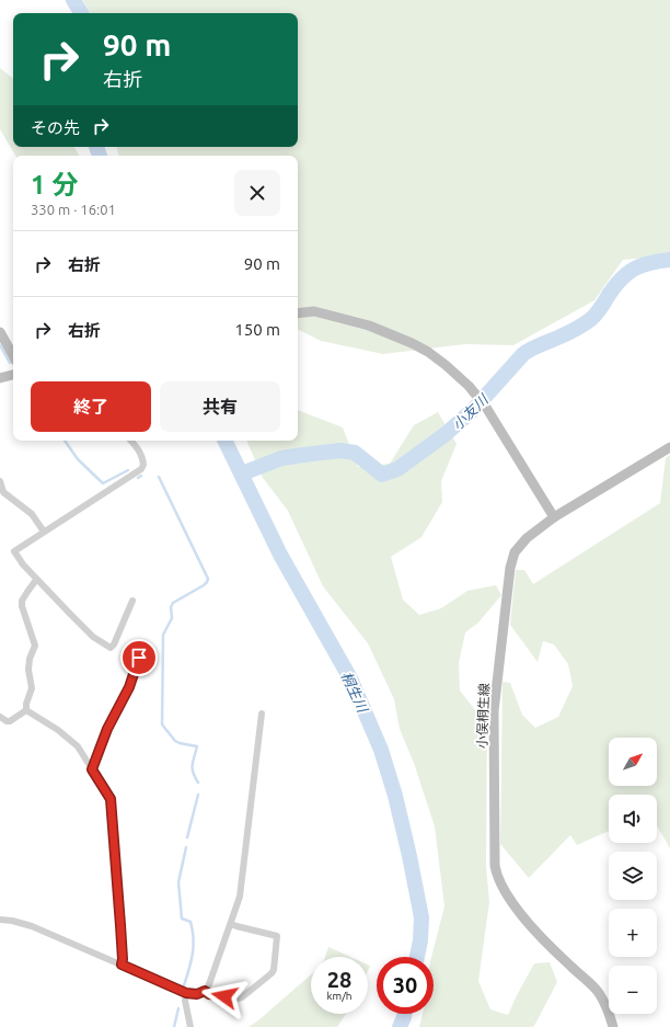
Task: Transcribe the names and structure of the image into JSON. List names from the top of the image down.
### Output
{
  "streets": {
    "main road": ["小俣桐生線"]
  },
  "water": ["小友川", "桐生川"],
  "north": "top right",
  "page": {
    "turn": ["90 m", "右折"],
    "then": "その先",
    "heading": ["1 分", "330 m · 16:01"],
    "list": [
      {
        "name": "右折",
        "value": "90 m"
      },
      {
        "name": "右折",
        "value": "150 m"
      }
    ],
    "buttons": ["終了", "共有"],
    "map_buttons": ["+", "−"],
    "speed": "28 km/h",
    "limit": "30"
  }
}
